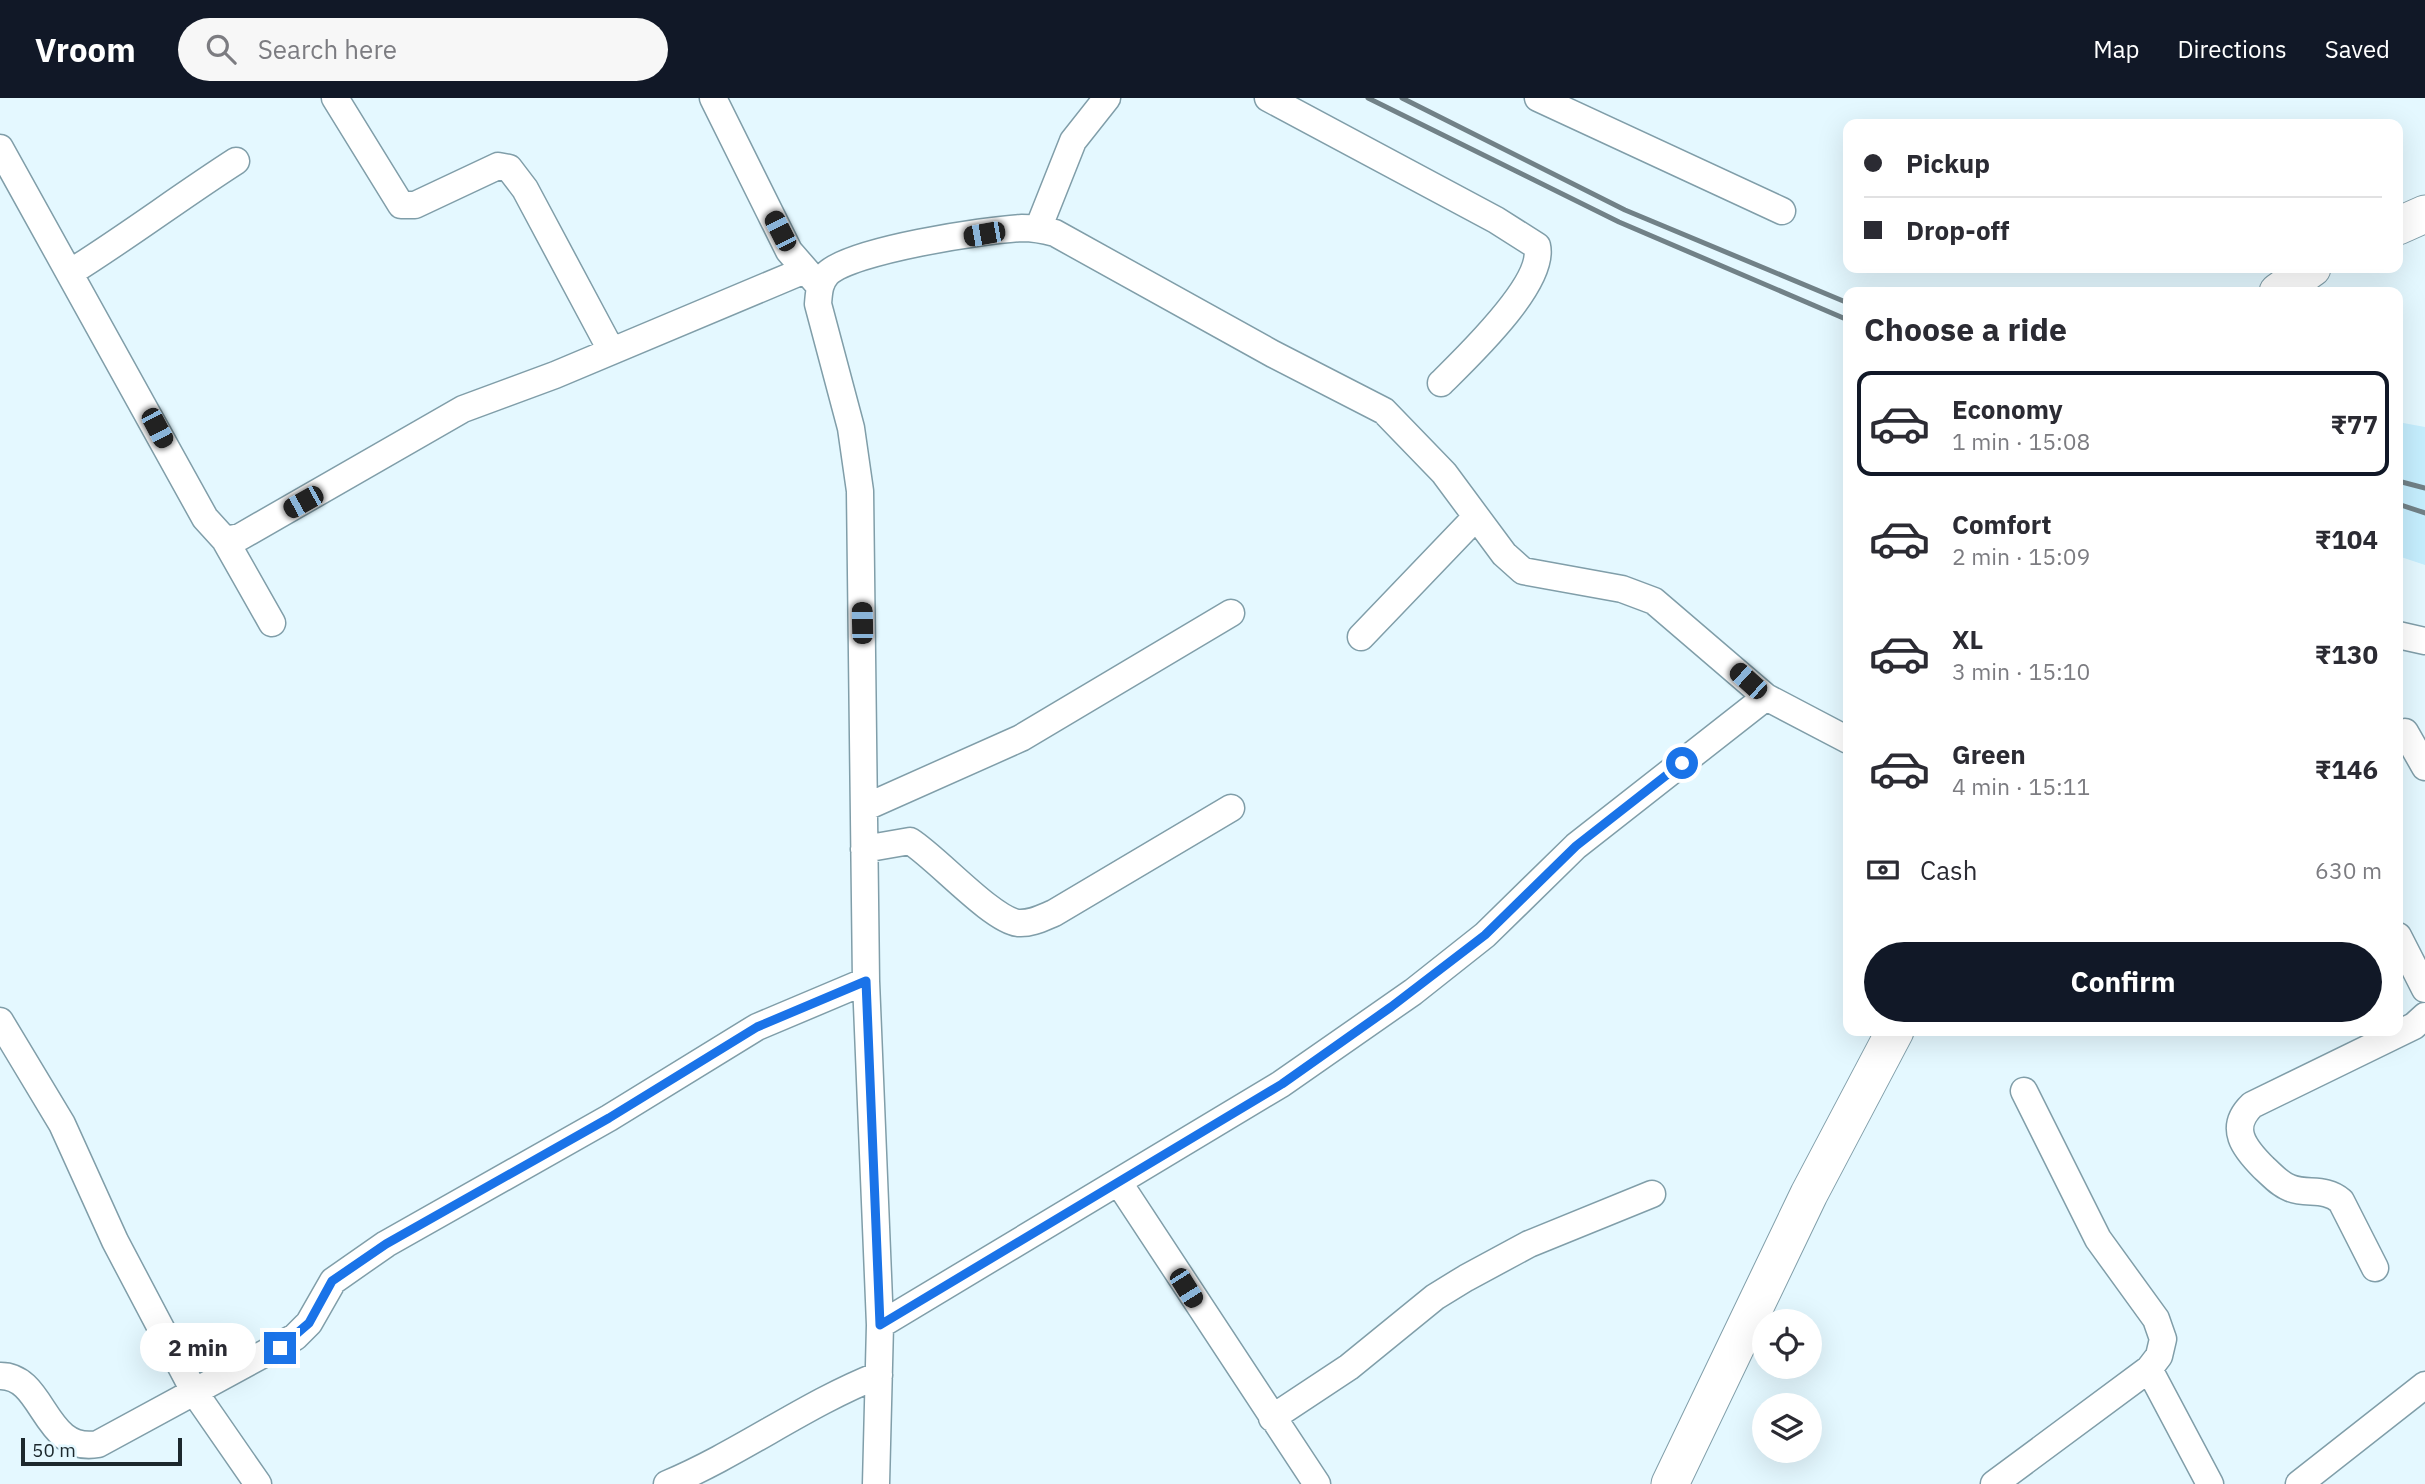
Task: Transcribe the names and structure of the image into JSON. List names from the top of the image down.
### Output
{
  "scale_bar": "50 m",
  "page": {
    "header": "Vroom",
    "search": "Search here",
    "nav": ["Map", "Directions", "Saved"],
    "banner": ["Pickup", "Drop-off"],
    "heading": "Choose a ride",
    "list": [
      {
        "name": "Economy",
        "note": "1 min · 15:08",
        "value": "₹77"
      },
      {
        "name": "Comfort",
        "note": "2 min · 15:09",
        "value": "₹104"
      },
      {
        "name": "XL",
        "note": "3 min · 15:10",
        "value": "₹130"
      },
      {
        "name": "Green",
        "note": "4 min · 15:11",
        "value": "₹146"
      }
    ],
    "pay": ["Cash", "630 m"],
    "buttons": "Confirm",
    "bubble": "2 min",
    "scale": "50 m"
  }
}
